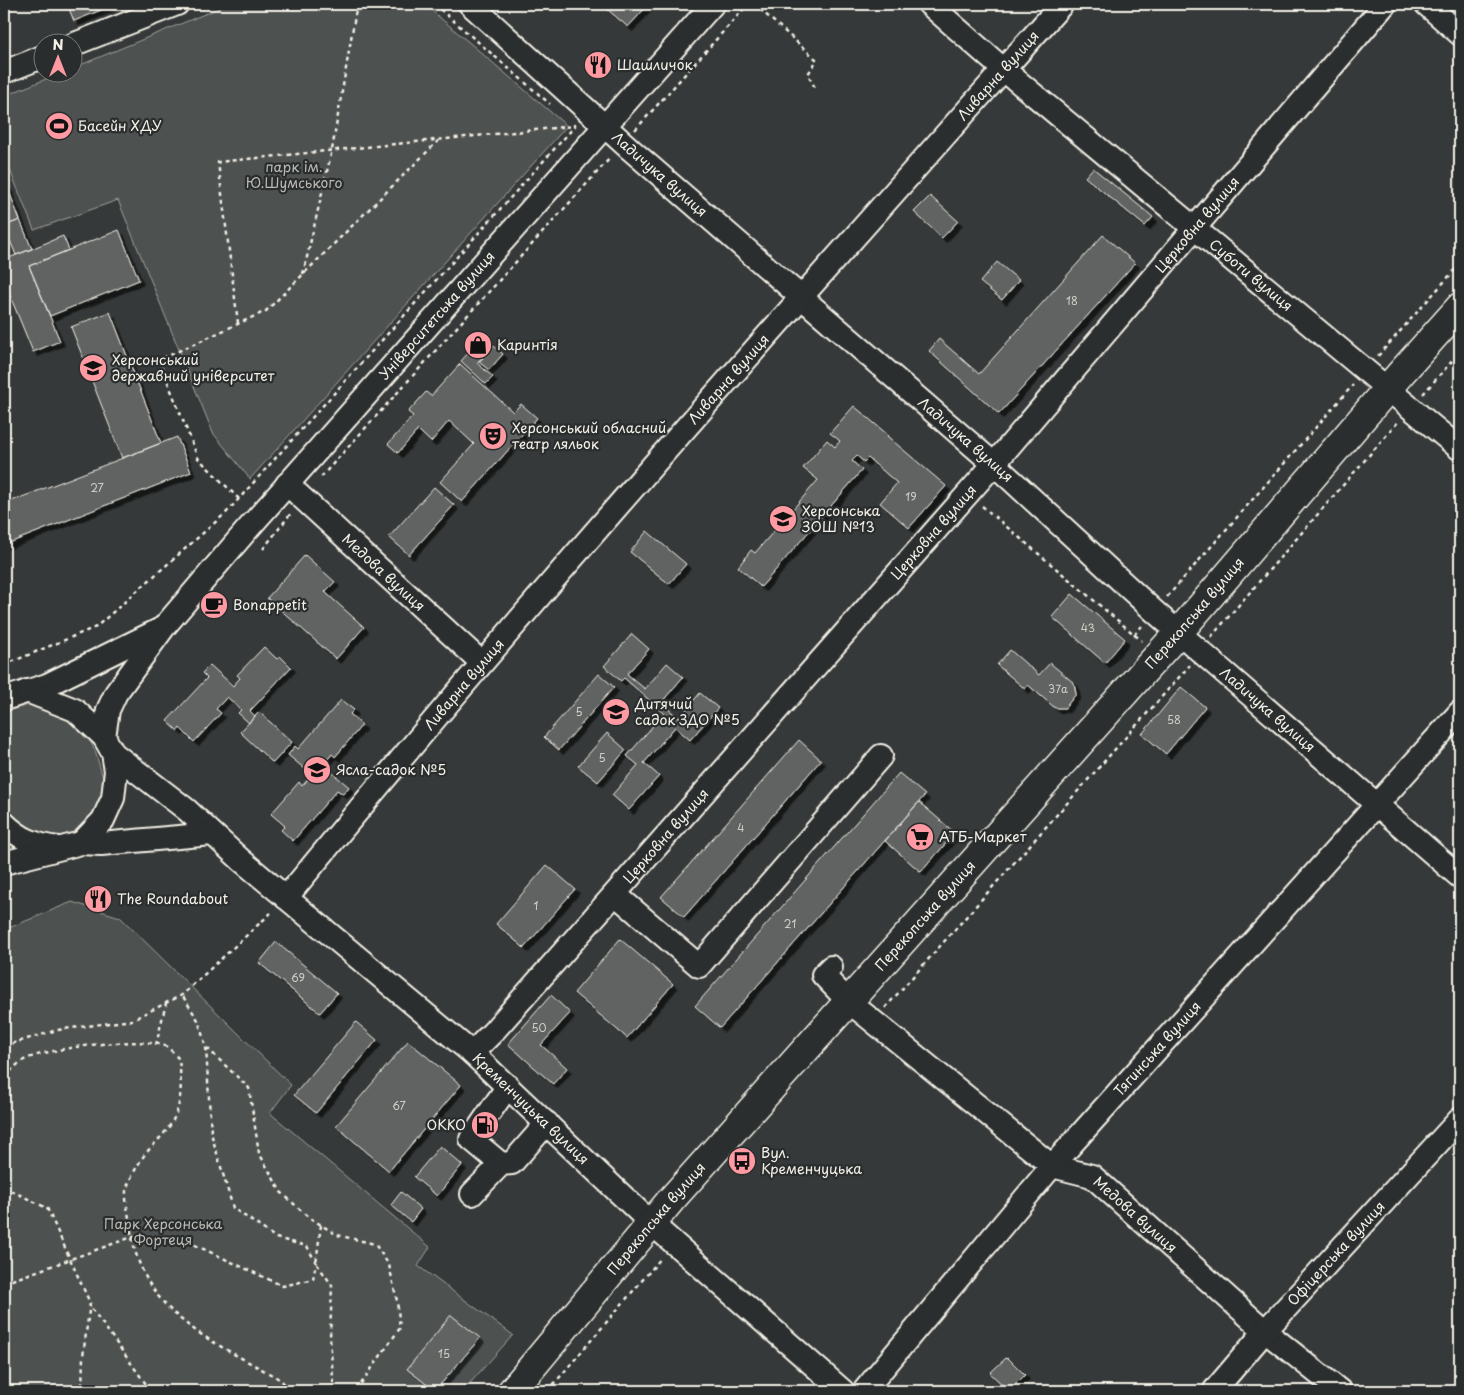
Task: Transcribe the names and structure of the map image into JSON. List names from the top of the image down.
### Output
{
  "streets": {
    "main road": ["Перекопська вулиця"],
    "street": [
      "Ливарна вулиця",
      "Ладичука вулиця",
      "Церковна вулиця",
      "Суботи вулиця",
      "Університетська вулиця",
      "Медова вулиця",
      "Тягинська вулиця",
      "Кременчуцька вулиця",
      "Офіцерська вулиця"
    ]
  },
  "crossings": [
    ["Ливарна вулиця", "Ладичука вулиця"],
    ["Ливарна вулиця", "Суботи вулиця"],
    ["Ливарна вулиця", "Медова вулиця"],
    ["Ливарна вулиця", "Кременчуцька вулиця"],
    ["Ладичука вулиця", "Церковна вулиця"],
    ["Ладичука вулиця", "Університетська вулиця"],
    ["Ладичука вулиця", "Перекопська вулиця"],
    ["Ладичука вулиця", "Тягинська вулиця"],
    ["Церковна вулиця", "Суботи вулиця"],
    ["Церковна вулиця", "Кременчуцька вулиця"],
    ["Суботи вулиця", "Перекопська вулиця"],
    ["Університетська вулиця", "Медова вулиця"],
    ["Університетська вулиця", "Кременчуцька вулиця"],
    ["Медова вулиця", "Перекопська вулиця"],
    ["Медова вулиця", "Тягинська вулиця"],
    ["Медова вулиця", "Офіцерська вулиця"],
    ["Перекопська вулиця", "Кременчуцька вулиця"]
  ],
  "parks": ["парк ім. Ю.Шумського", "Парк Херсонська Фортеця"],
  "places": {
    "restaurant": ["Шашличок", "The Roundabout"],
    "sports": ["Басейн ХДУ"],
    "shop": ["Каринтія"],
    "school or university": [
      "Херсонський державний університет",
      "Херсонська ЗОШ №13",
      "Дитячий садок ЗДО №5",
      "Ясла-садок №5"
    ],
    "theatre": ["Херсонський обласний театр ляльок"],
    "cafe": ["Bonappetit"],
    "supermarket": ["АТБ-Маркет"],
    "fuel station": ["ОККО"],
    "bus stop": ["Вул. Кременчуцька"]
  },
  "house_numbers": [
    "18",
    "27",
    "19",
    "43",
    "37а",
    "5",
    "58",
    "5",
    "4",
    "1",
    "21",
    "69",
    "50",
    "67",
    "15"
  ],
  "north": "top"
}
